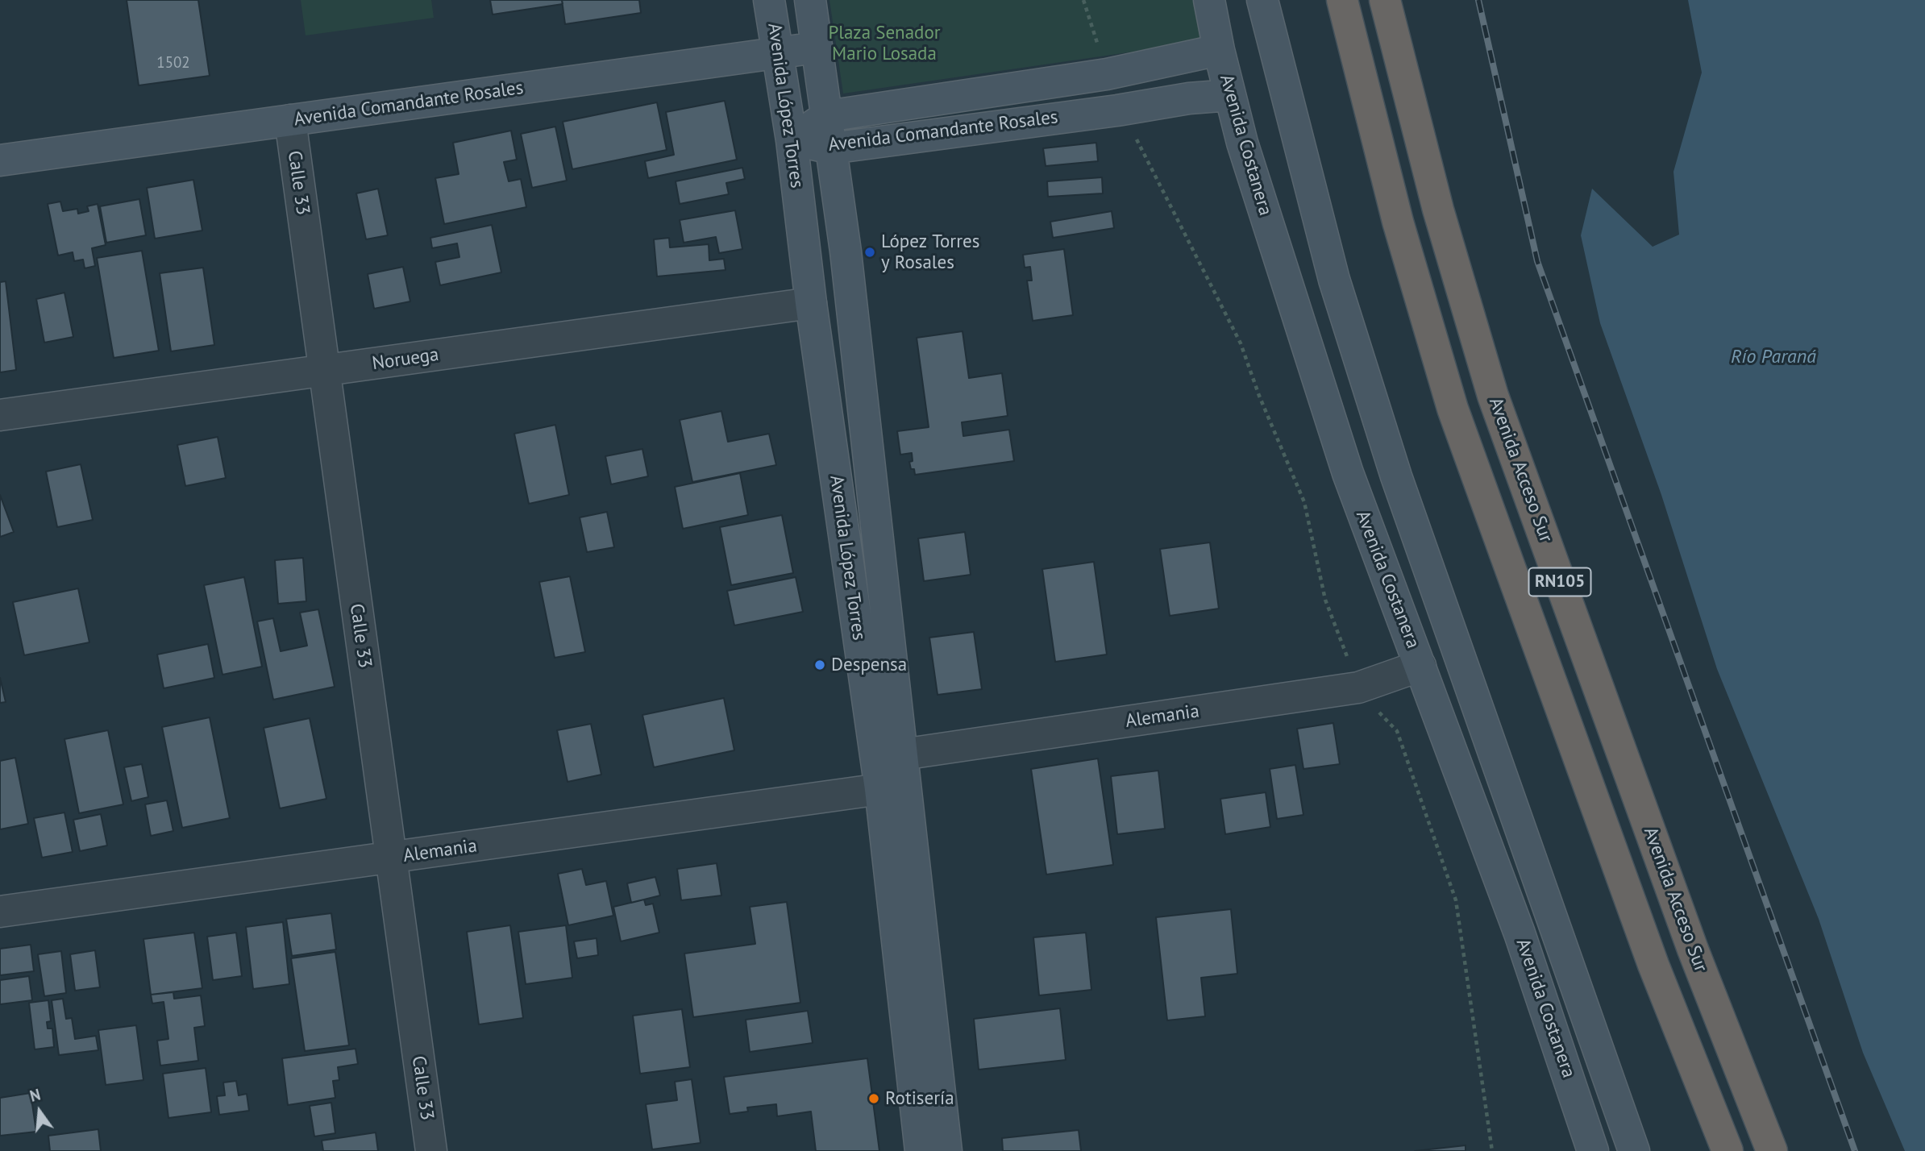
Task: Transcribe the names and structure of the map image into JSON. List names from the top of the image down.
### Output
{
  "streets": {
    "highway": ["Avenida Acceso Sur", "RN105"],
    "main road": ["Avenida Comandante Rosales", "Avenida López Torres", "Avenida Costanera"],
    "street": ["Calle 33", "Noruega", "Alemania"]
  },
  "crossings": [
    ["Avenida Comandante Rosales", "Avenida López Torres"],
    ["Avenida Comandante Rosales", "Avenida Costanera"],
    ["Avenida Comandante Rosales", "Calle 33"],
    ["Avenida López Torres", "Noruega"],
    ["Avenida López Torres", "Alemania"],
    ["Avenida Costanera", "Alemania"],
    ["Calle 33", "Noruega"],
    ["Calle 33", "Alemania"]
  ],
  "water": ["Río Paraná"],
  "parks": ["Plaza Senador Mario Losada"],
  "places": ["López Torres y Rosales", "Despensa", "Rotisería"],
  "house_numbers": ["1502"],
  "north": "top"
}
